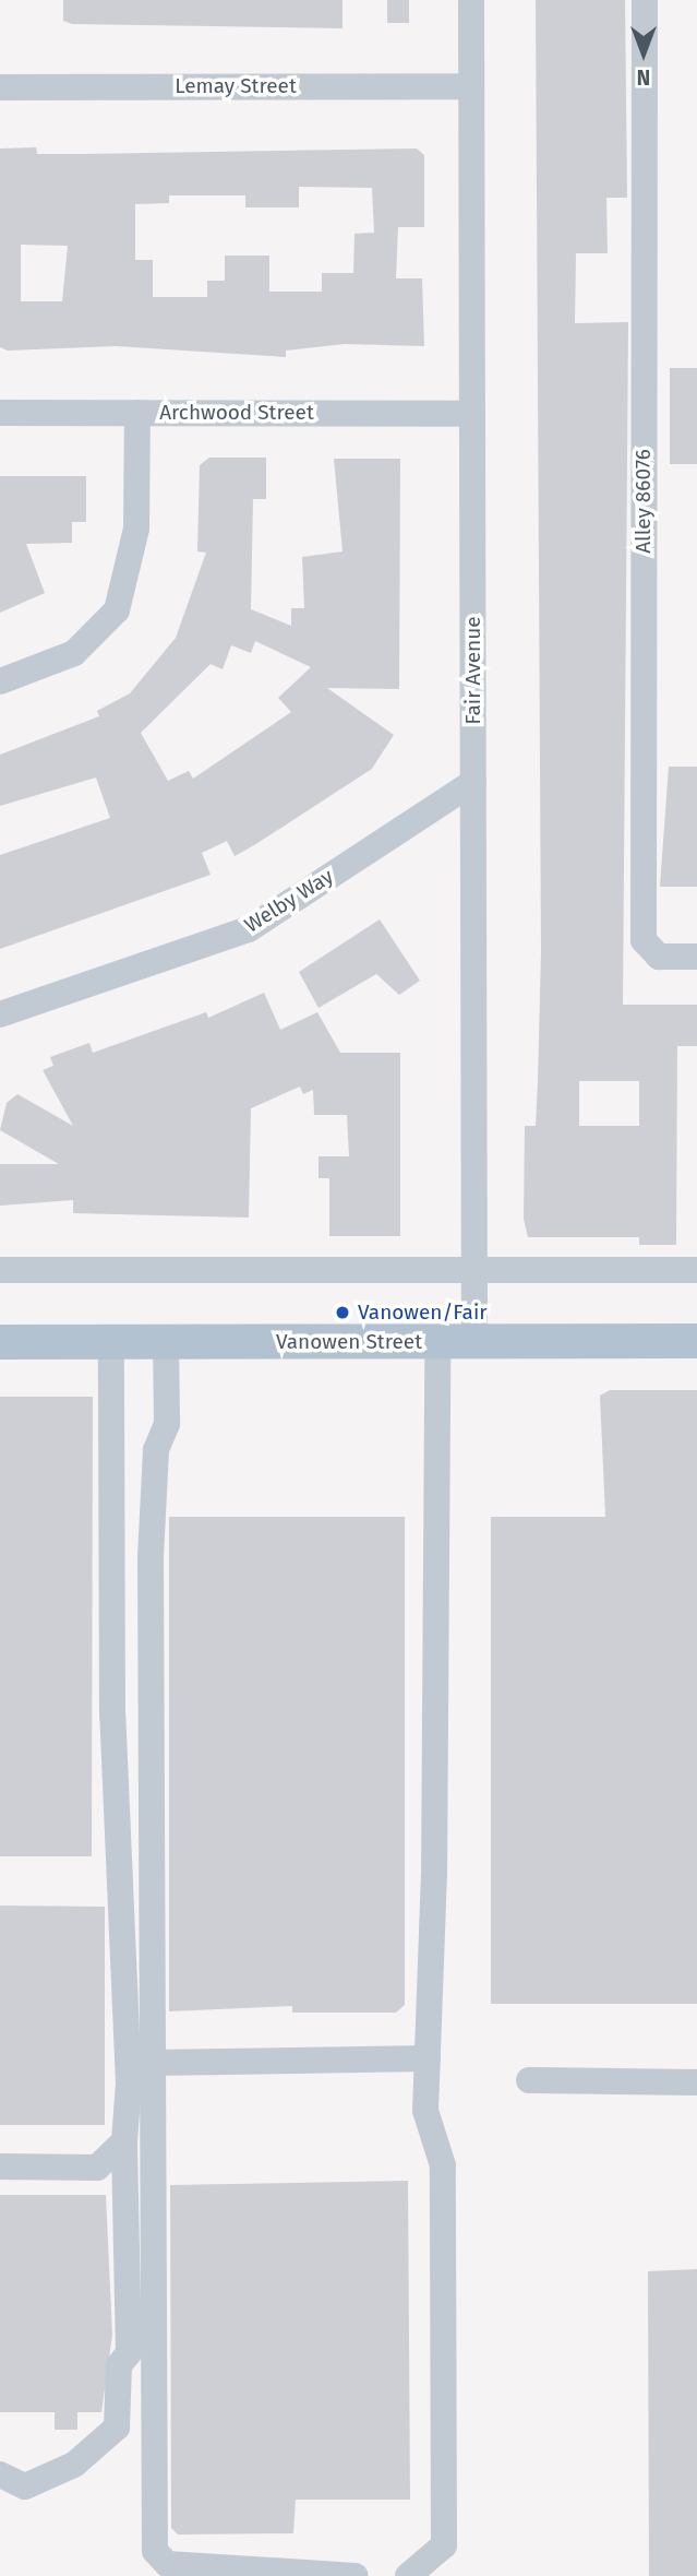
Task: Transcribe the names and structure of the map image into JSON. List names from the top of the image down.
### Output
{
  "streets": {
    "main road": ["Vanowen Street"],
    "street": [
      "Lemay Street",
      "Archwood Street",
      "Alley 86076",
      "Fair Avenue",
      "Welby Way"
    ]
  },
  "crossings": [
    ["Lemay Street", "Fair Avenue"],
    ["Archwood Street", "Fair Avenue"],
    ["Fair Avenue", "Welby Way"],
    ["Fair Avenue", "Vanowen Street"]
  ],
  "places": ["Vanowen/Fair"],
  "north": "bottom"
}
